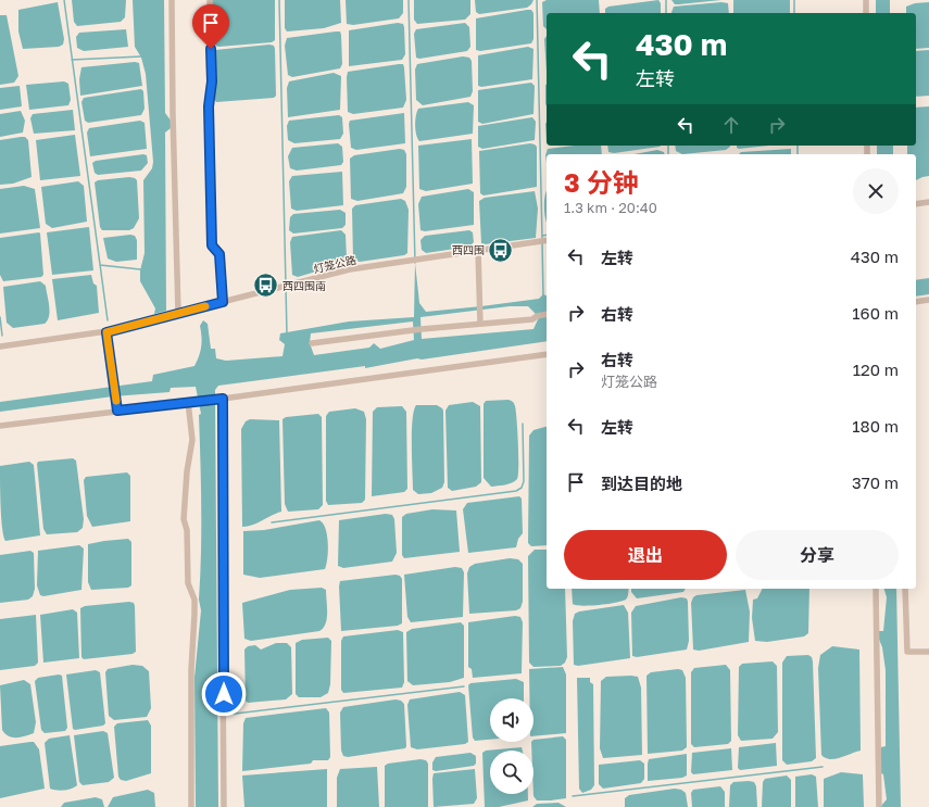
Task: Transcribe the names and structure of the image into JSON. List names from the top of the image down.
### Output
{
  "streets": {
    "street": ["灯笼公路"]
  },
  "places": {
    "bus stop": ["西四围", "西四围南"]
  },
  "page": {
    "turn": ["430 m", "左转"],
    "heading": ["3 分钟", "1.3 km · 20:40"],
    "list": [
      {
        "name": "左转",
        "value": "430 m"
      },
      {
        "name": "右转",
        "value": "160 m"
      },
      {
        "name": "右转",
        "note": "灯笼公路",
        "value": "120 m"
      },
      {
        "name": "左转",
        "value": "180 m"
      },
      {
        "name": "到达目的地",
        "value": "370 m"
      }
    ],
    "buttons": ["退出", "分享"]
  }
}
